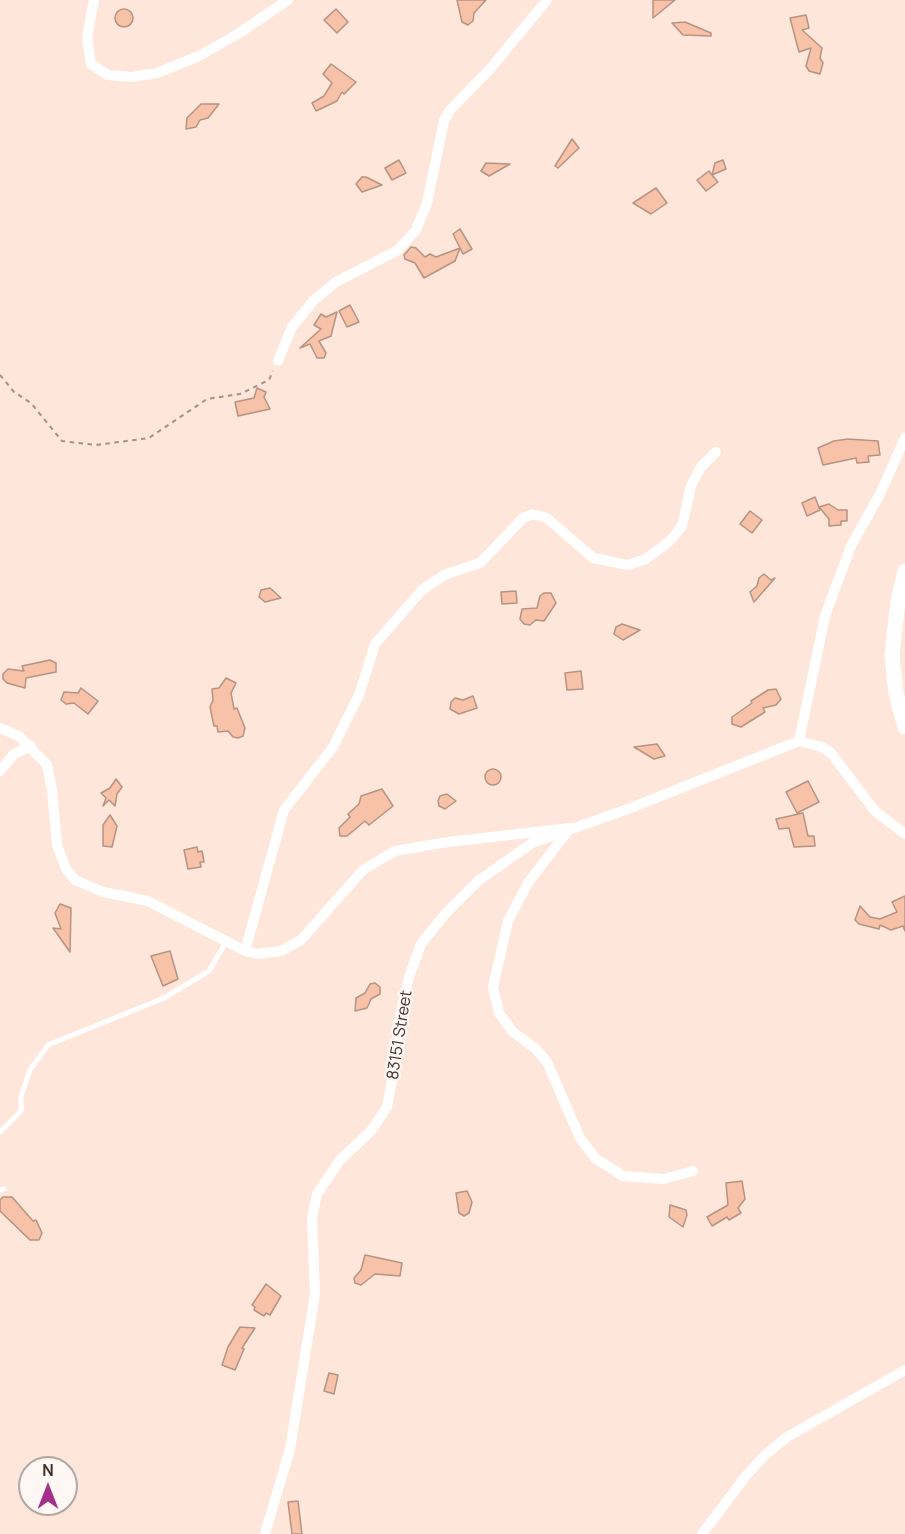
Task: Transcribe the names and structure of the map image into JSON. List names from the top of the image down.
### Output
{
  "streets": {
    "street": ["83151 Street"]
  },
  "north": "top"
}
